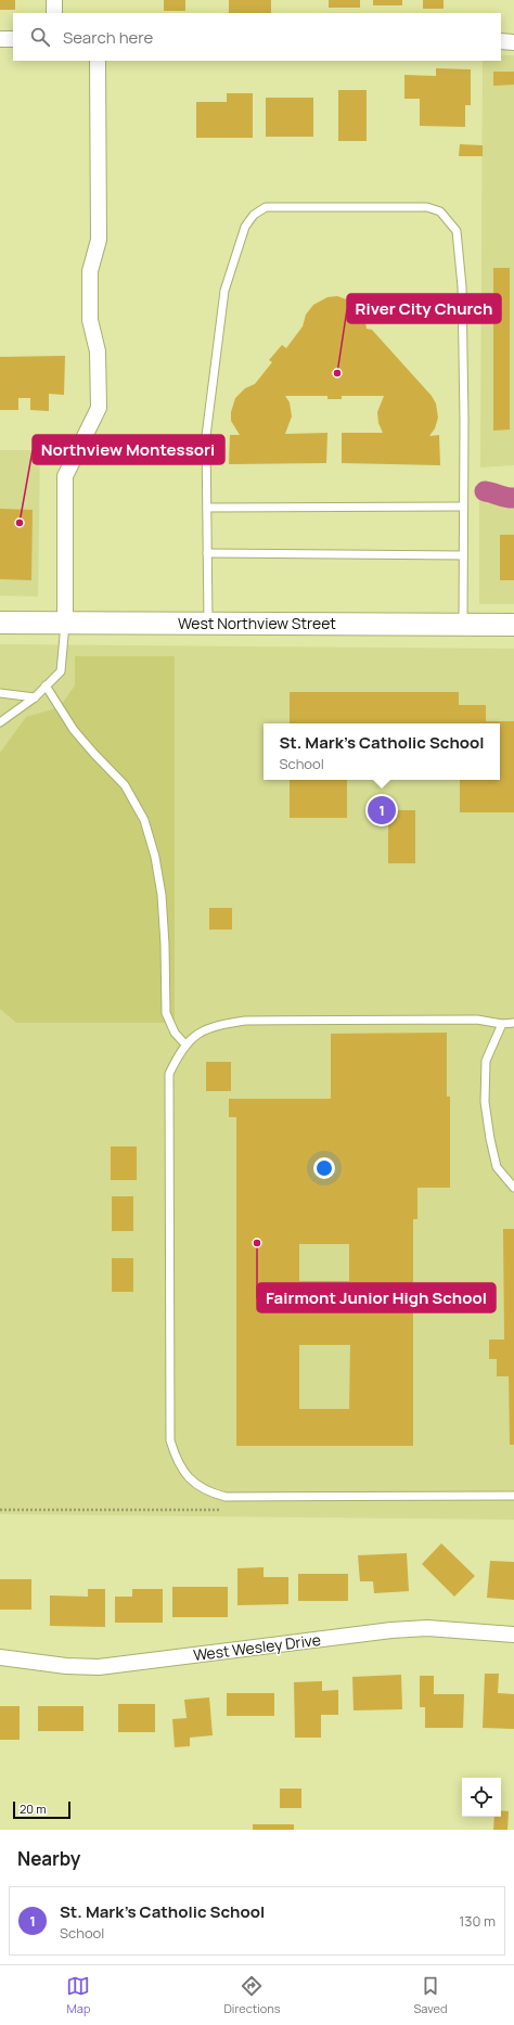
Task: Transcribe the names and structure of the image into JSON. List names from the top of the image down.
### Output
{
  "streets": {
    "street": ["West Northview Street", "West Wesley Drive"]
  },
  "places": ["River City Church", "Northview Montessori", "Fairmont Junior High School"],
  "scale_bar": "20 m",
  "page": {
    "search": "Search here",
    "popup": ["St. Mark's Catholic School", "School"],
    "pins": "1",
    "scale": "20 m",
    "heading": "Nearby",
    "list": [
      {
        "mark": "1",
        "name": "St. Mark's Catholic School",
        "note": "School",
        "value": "130 m"
      }
    ],
    "nav": ["Map", "Directions", "Saved"]
  }
}
